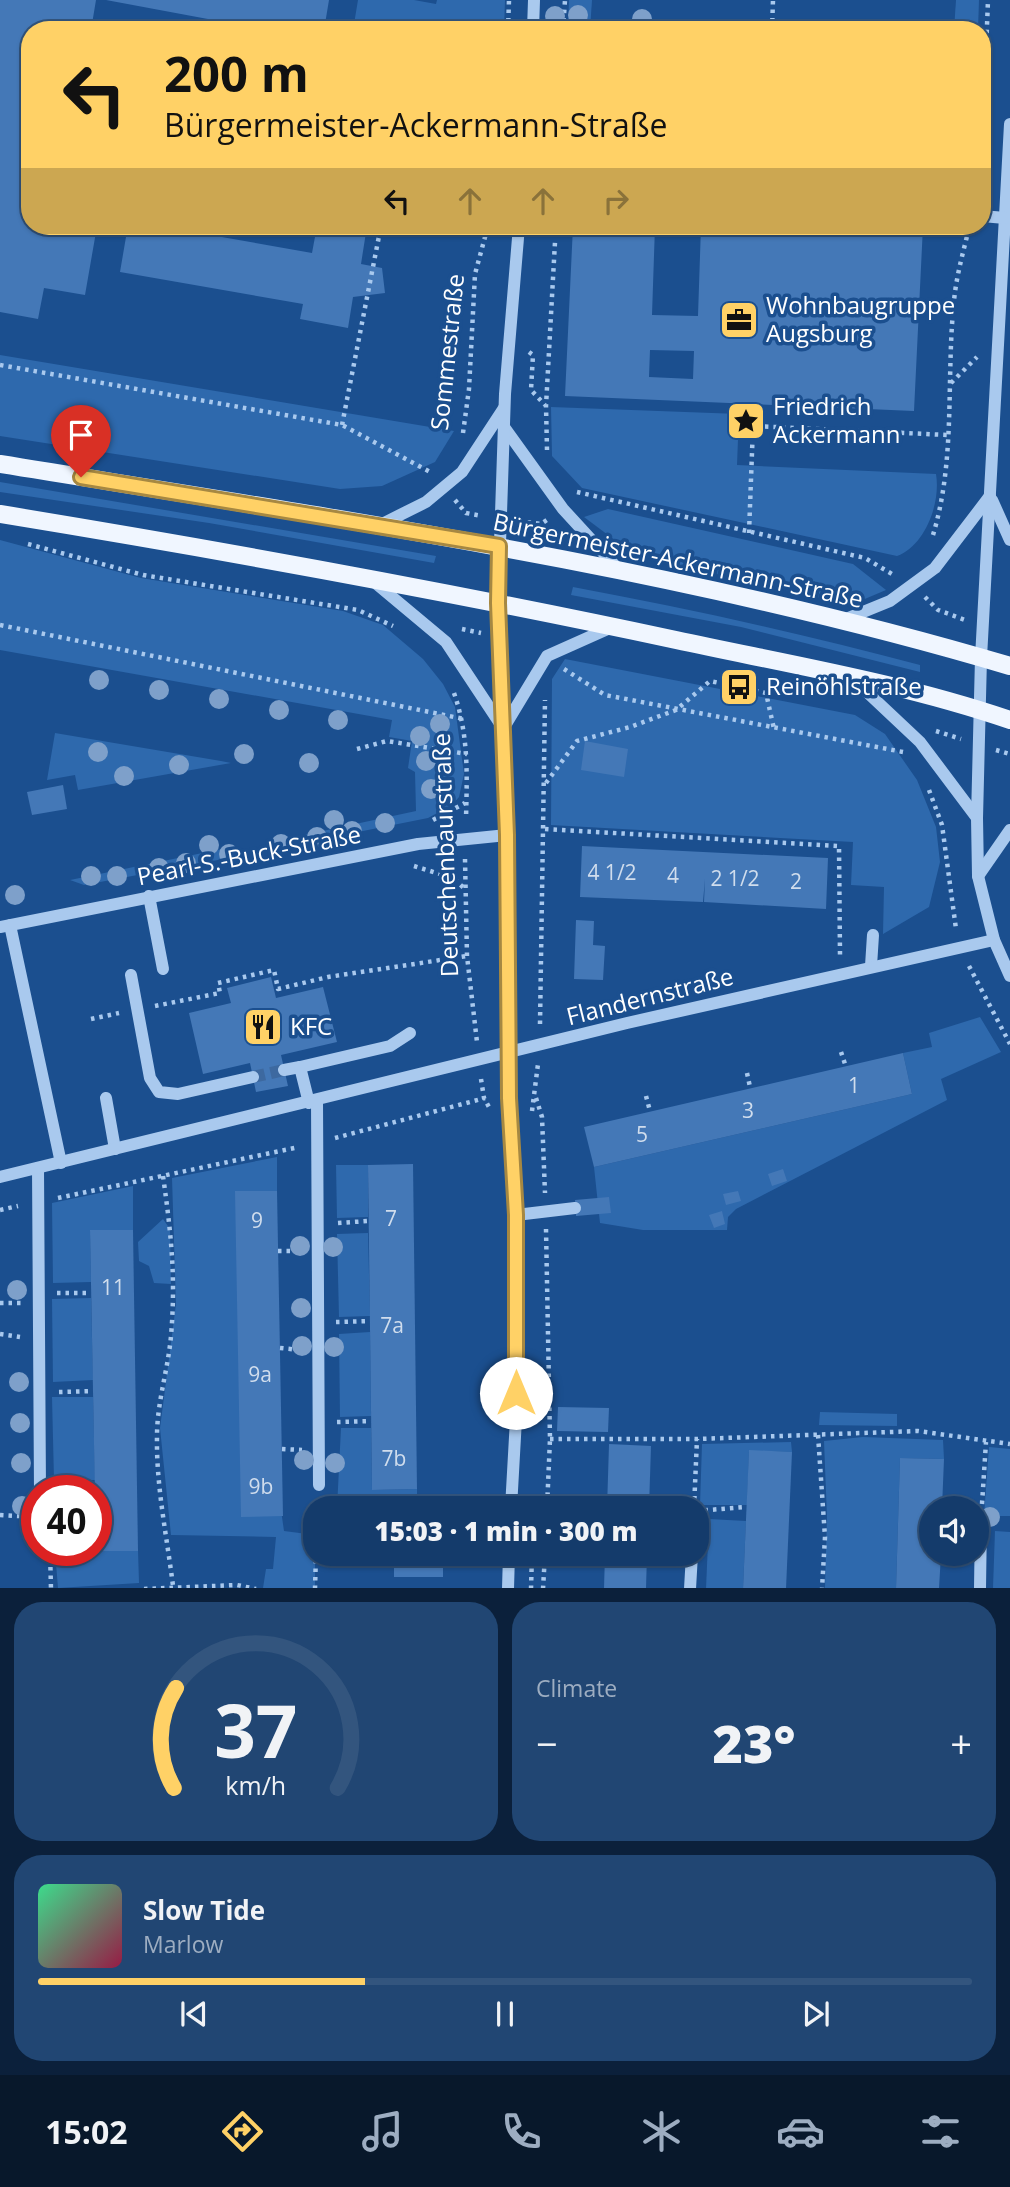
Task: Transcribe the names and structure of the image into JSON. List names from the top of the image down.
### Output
{
  "streets": {
    "main road": ["Bürgermeister-Ackermann-Straße"],
    "street": ["Pearl-S.-Buck-Straße", "Flandernstraße"],
    "path": ["Sommestraße", "Deutschenbaurstraße"]
  },
  "crossings": [
    ["Deutschenbaurstraße", "Pearl-S.-Buck-Straße"],
    ["Deutschenbaurstraße", "Flandernstraße"]
  ],
  "places": {
    "office": ["Wohnbaugruppe Augsburg"],
    "place": ["Friedrich Ackermann"],
    "bus stop": ["Reinöhlstraße"],
    "restaurant": ["KFC"]
  },
  "house_numbers": [
    "4 1/2",
    "4",
    "2 1/2",
    "2",
    "1",
    "3",
    "5",
    "7",
    "9",
    "11",
    "7a",
    "9a",
    "7b",
    "9b"
  ],
  "page": {
    "turn": ["200 m", "Bürgermeister-Ackermann-Straße"],
    "limit": "40",
    "trip": "15:03 · 1 min · 300 m",
    "tile": "Climate",
    "heat": ["−", "23°", "+"],
    "song": ["Slow Tide", "Marlow"],
    "tabs": "15:02",
    "gauge": ["37", "km/h"]
  }
}
